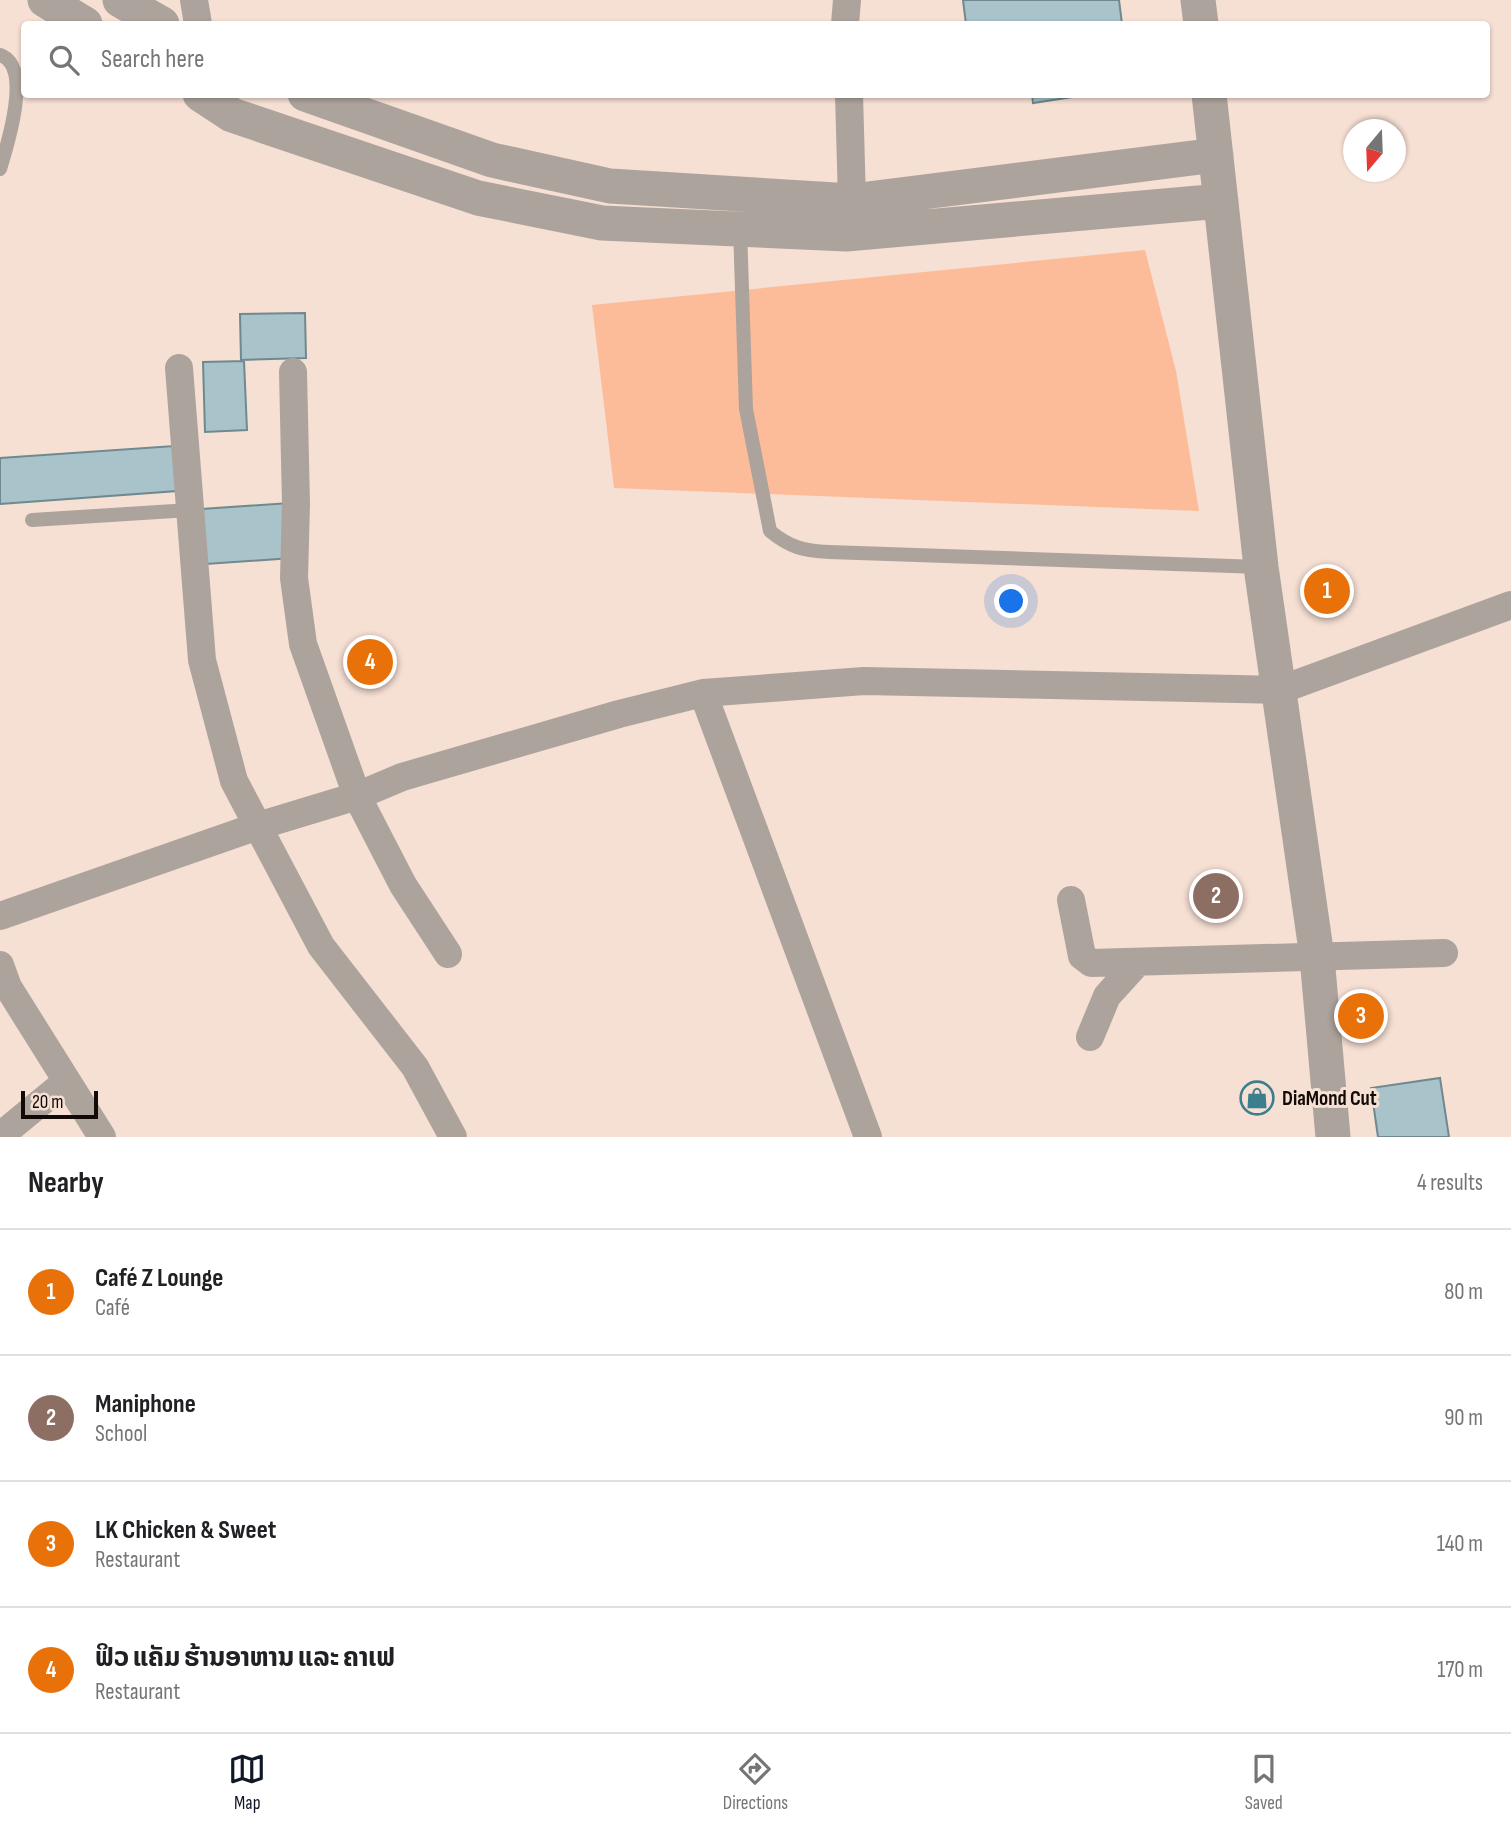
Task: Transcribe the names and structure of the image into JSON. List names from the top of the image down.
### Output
{
  "places": {
    "shop": ["DiaMond Cut"]
  },
  "scale_bar": "20 m",
  "north": "bottom",
  "page": {
    "search": "Search here",
    "pins": [
      "1",
      "4",
      "2",
      "3"
    ],
    "scale": "20 m",
    "heading": ["Nearby", "4 results"],
    "list": [
      {
        "mark": "1",
        "name": "Café Z Lounge",
        "note": "Café",
        "value": "80 m"
      },
      {
        "mark": "2",
        "name": "Maniphone",
        "note": "School",
        "value": "90 m"
      },
      {
        "mark": "3",
        "name": "LK Chicken & Sweet",
        "note": "Restaurant",
        "value": "140 m"
      },
      {
        "mark": "4",
        "name": "ຟິວ ແຄັມ ຮ້ານອາຫານ ແລະ ຄາເຟ",
        "note": "Restaurant",
        "value": "170 m"
      }
    ],
    "nav": ["Map", "Directions", "Saved"]
  }
}
